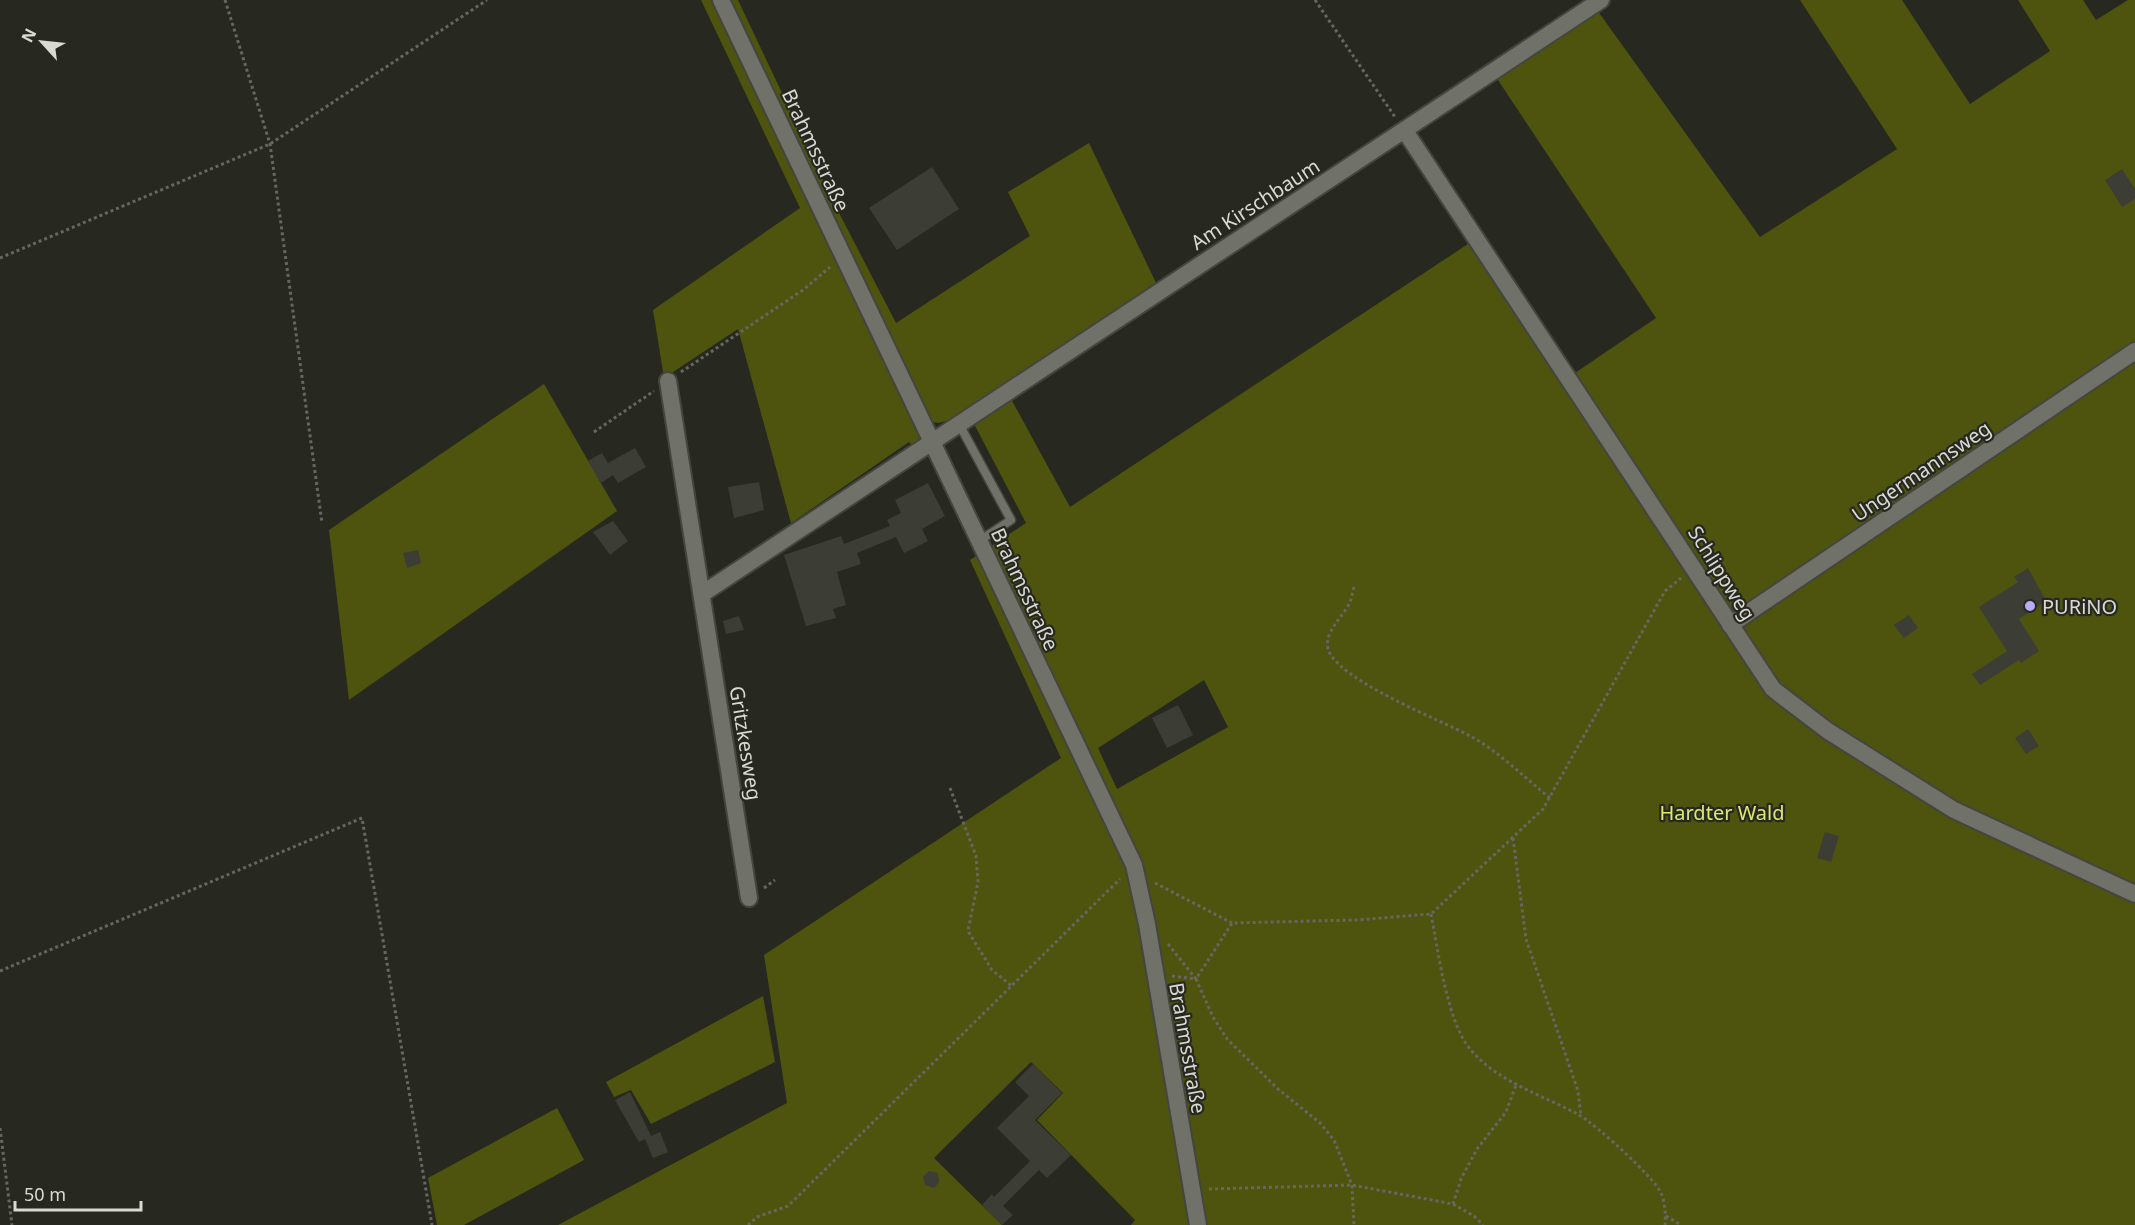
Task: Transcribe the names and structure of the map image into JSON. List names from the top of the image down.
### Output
{
  "streets": {
    "street": [
      "Brahmsstraße",
      "Am Kirschbaum",
      "Ungermannsweg",
      "Schlippweg",
      "Gritzkesweg"
    ]
  },
  "crossings": [
    ["Brahmsstraße", "Am Kirschbaum"],
    ["Am Kirschbaum", "Schlippweg"],
    ["Ungermannsweg", "Schlippweg"]
  ],
  "parks": ["Hardter Wald"],
  "places": ["PURiNO"],
  "scale_bar": "50 m",
  "north": "top left"
}
